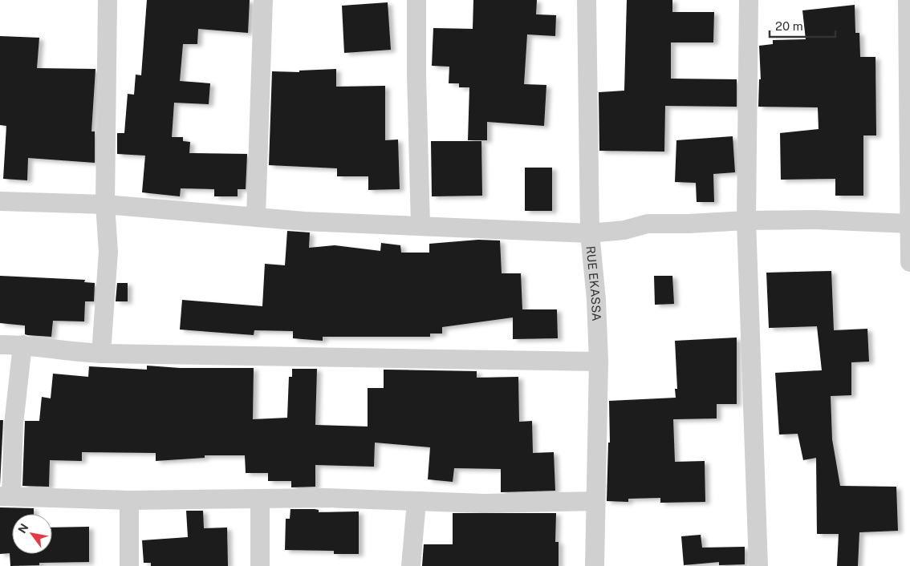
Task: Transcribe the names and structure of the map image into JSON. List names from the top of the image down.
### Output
{
  "streets": {
    "street": ["RUE EKASSA"]
  },
  "scale_bar": "20 m",
  "north": "top left"
}
